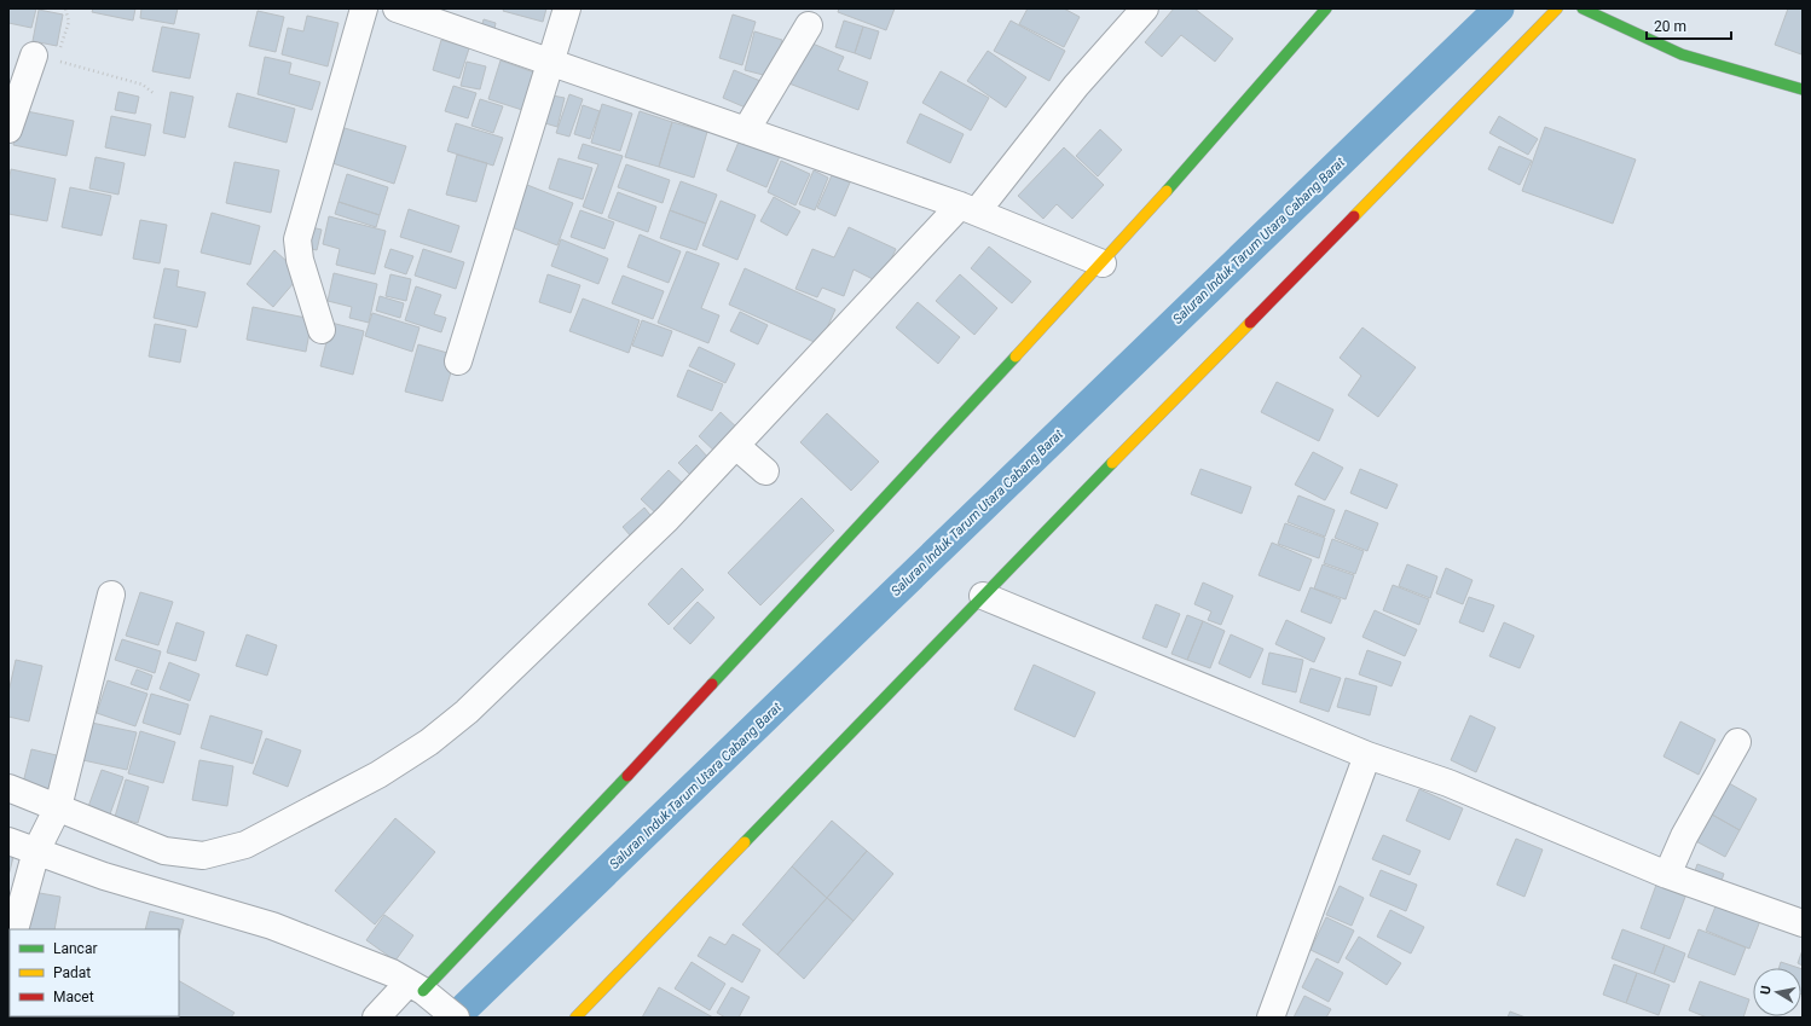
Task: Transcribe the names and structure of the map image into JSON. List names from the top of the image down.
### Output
{
  "water": ["Saluran Induk Tarum Utara Cabang Barat"],
  "legend": ["Lancar", "Padat", "Macet"],
  "scale_bar": "20 m",
  "north": "left"
}
